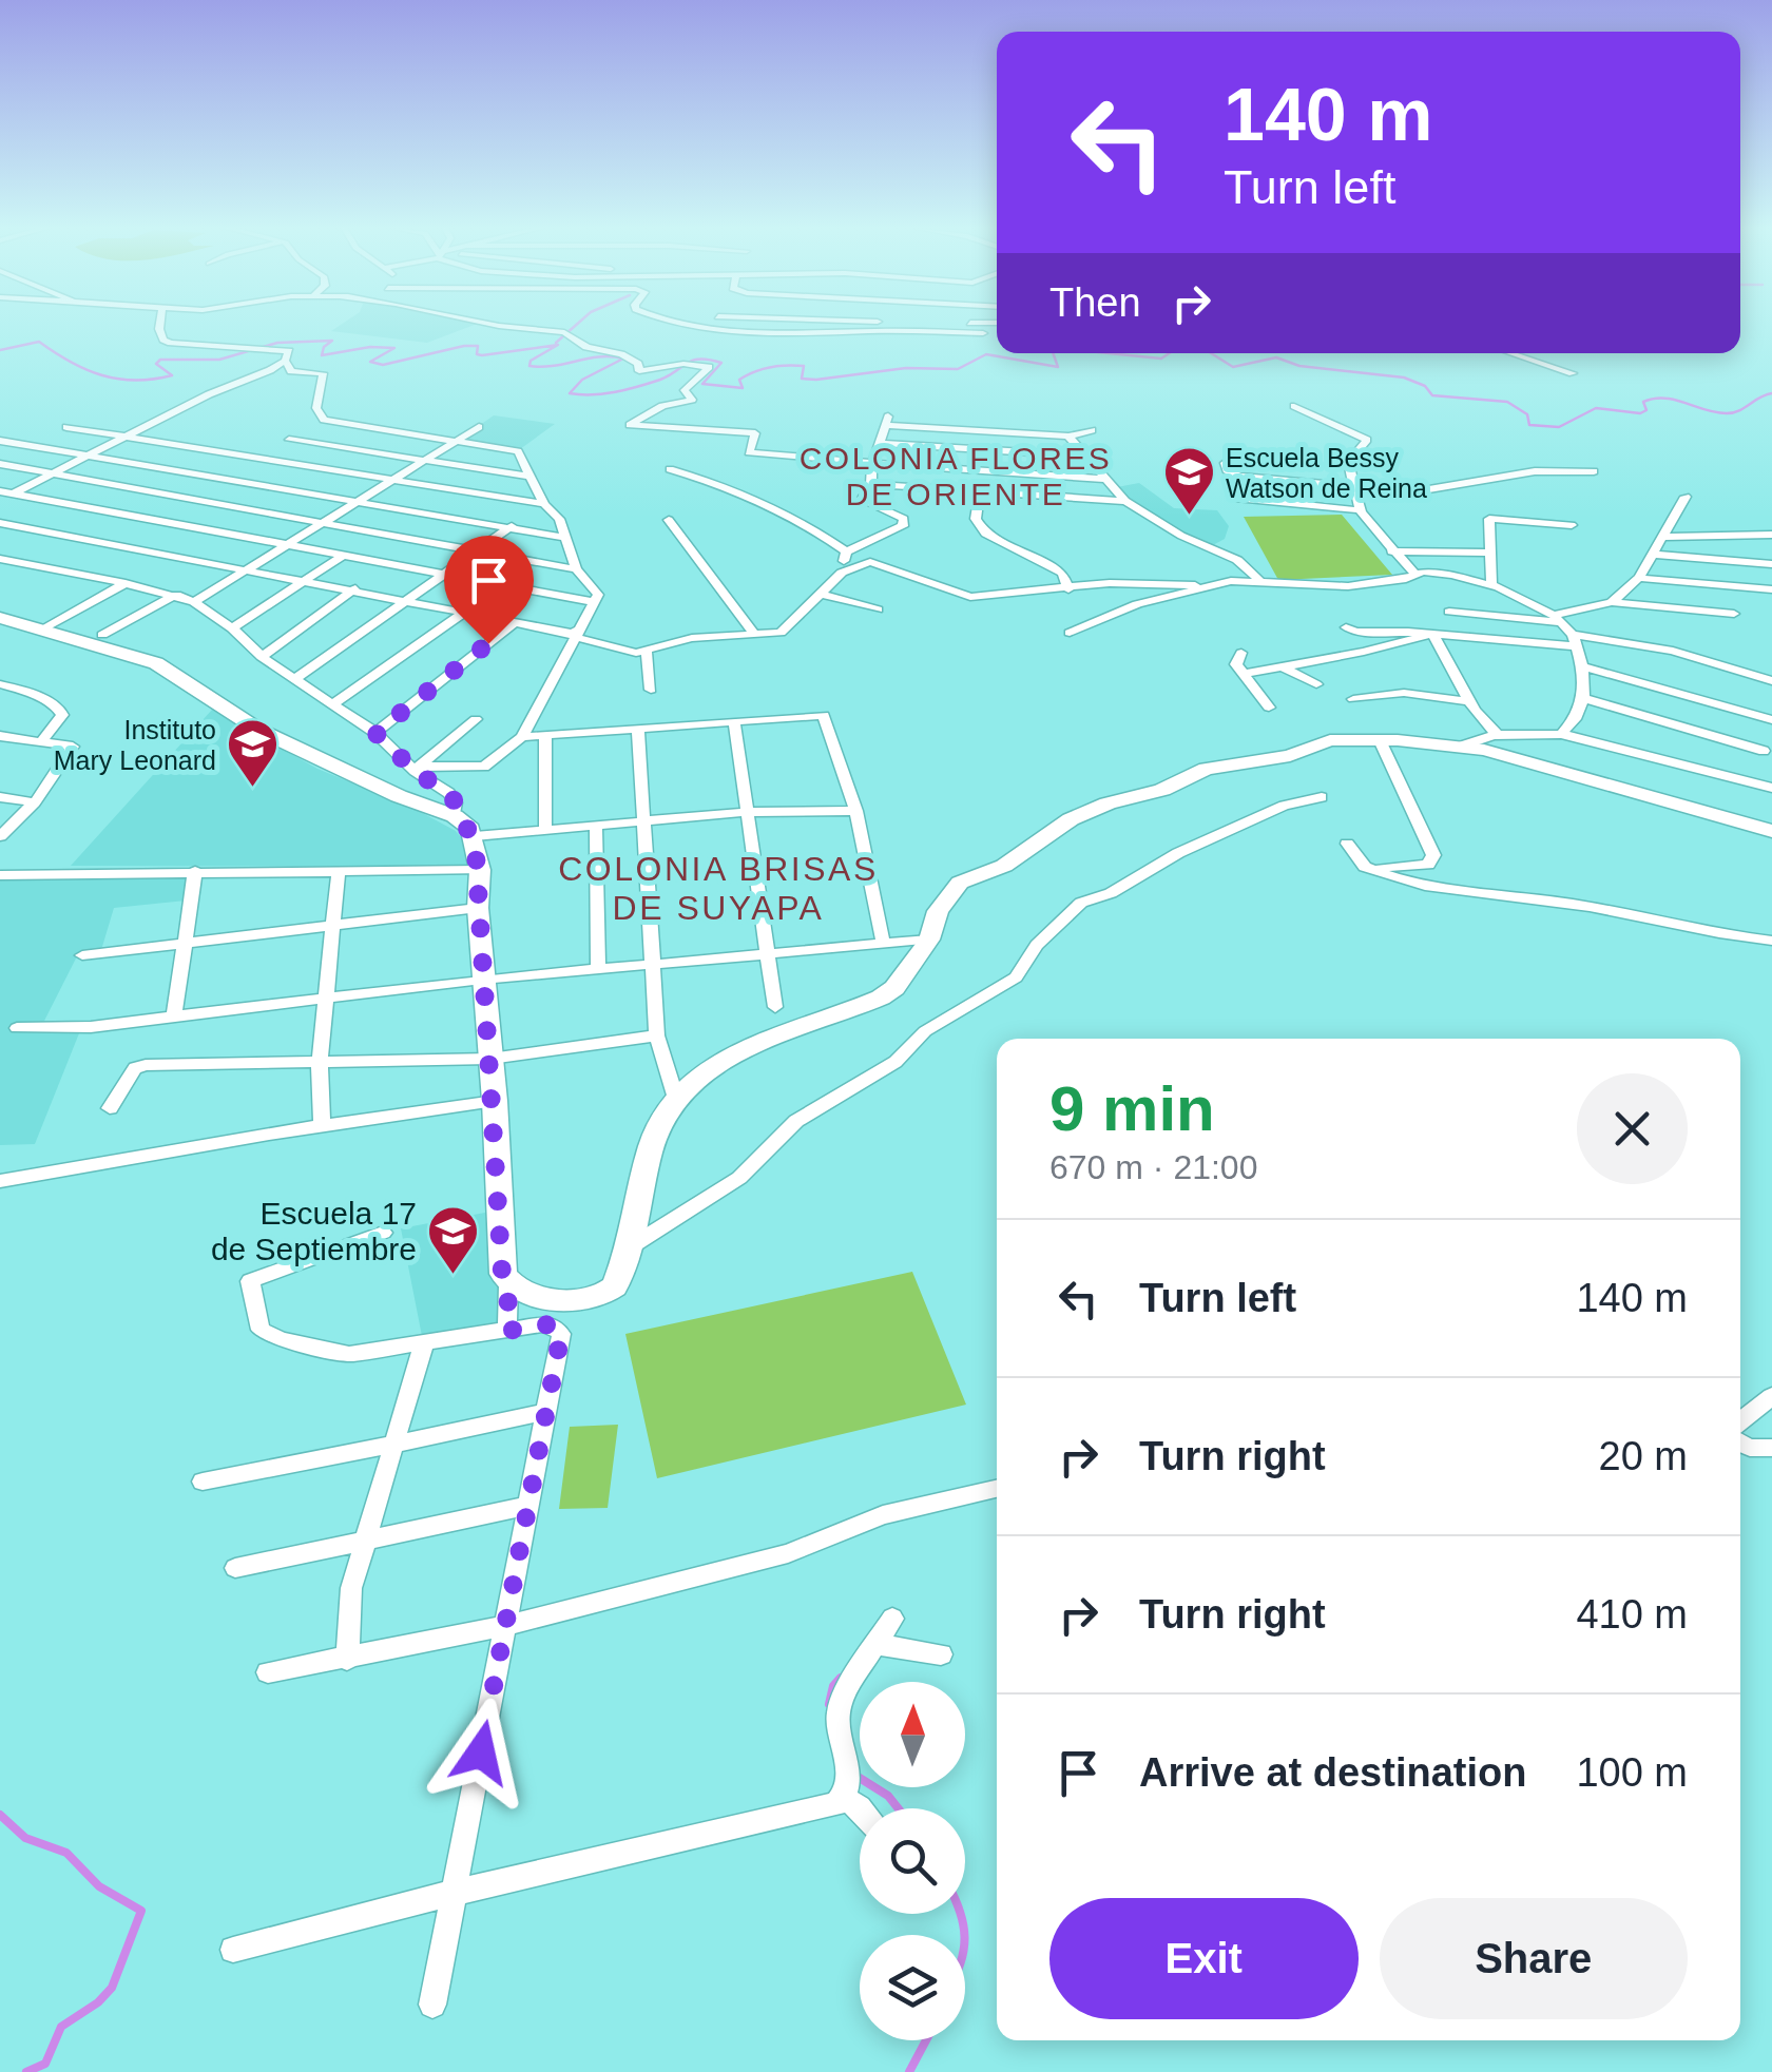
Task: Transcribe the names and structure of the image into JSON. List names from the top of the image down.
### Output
{
  "districts": ["COLONIA FLORES DE ORIENTE", "COLONIA BRISAS DE SUYAPA"],
  "places": {
    "school or university": ["Escuela Bessy Watson de Reina", "Instituto Mary Leonard", "Escuela 17 de Septiembre"]
  },
  "north": "top",
  "page": {
    "turn": ["140 m", "Turn left"],
    "then": "Then",
    "heading": ["9 min", "670 m · 21:00"],
    "list": [
      {
        "name": "Turn left",
        "value": "140 m"
      },
      {
        "name": "Turn right",
        "value": "20 m"
      },
      {
        "name": "Turn right",
        "value": "410 m"
      },
      {
        "name": "Arrive at destination",
        "value": "100 m"
      }
    ],
    "buttons": ["Exit", "Share"]
  }
}
